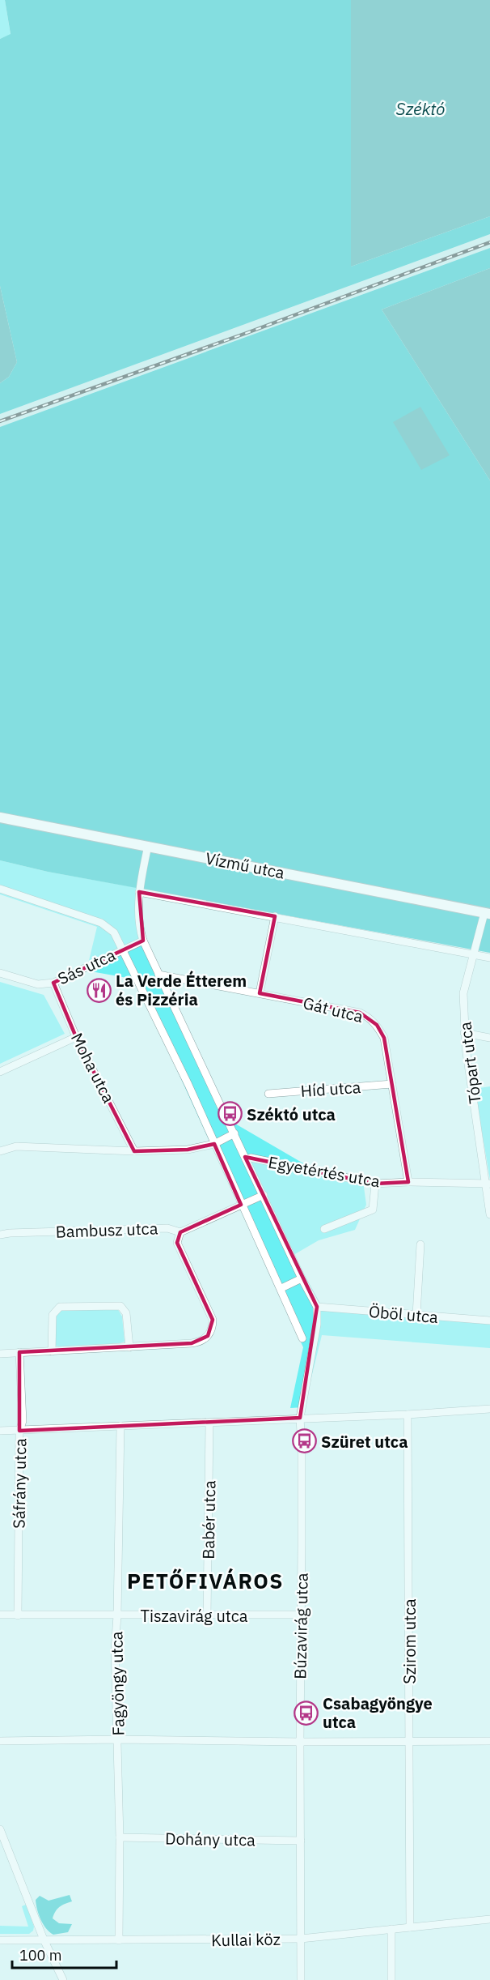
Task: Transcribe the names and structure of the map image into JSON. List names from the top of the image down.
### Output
{
  "streets": {
    "main road": ["Vízmű utca"],
    "street": [
      "Sás utca",
      "Gát utca",
      "Tópart utca",
      "Moha utca",
      "Híd utca",
      "Egyetértés utca",
      "Bambusz utca",
      "Öböl utca",
      "Sáfrány utca",
      "Babér utca",
      "Tiszavirág utca",
      "Búzavirág utca",
      "Szirom utca",
      "Fagyöngy utca",
      "Dohány utca",
      "Kullai köz"
    ]
  },
  "crossings": [
    ["Vízmű utca", "Tópart utca"],
    ["Sás utca", "Moha utca"],
    ["Gát utca", "Híd utca"],
    ["Gát utca", "Egyetértés utca"],
    ["Tópart utca", "Egyetértés utca"],
    ["Sáfrány utca", "Tiszavirág utca"],
    ["Babér utca", "Tiszavirág utca"],
    ["Tiszavirág utca", "Búzavirág utca"],
    ["Tiszavirág utca", "Fagyöngy utca"],
    ["Búzavirág utca", "Dohány utca"],
    ["Búzavirág utca", "Kullai köz"],
    ["Szirom utca", "Kullai köz"],
    ["Fagyöngy utca", "Dohány utca"],
    ["Fagyöngy utca", "Kullai köz"]
  ],
  "districts": ["PETŐFIVÁROS"],
  "water": ["Széktó"],
  "places": {
    "restaurant": ["La Verde Étterem és Pizzéria"],
    "bus stop": ["Széktó utca", "Szüret utca", "Csabagyöngye utca"]
  },
  "scale_bar": "100 m"
}
